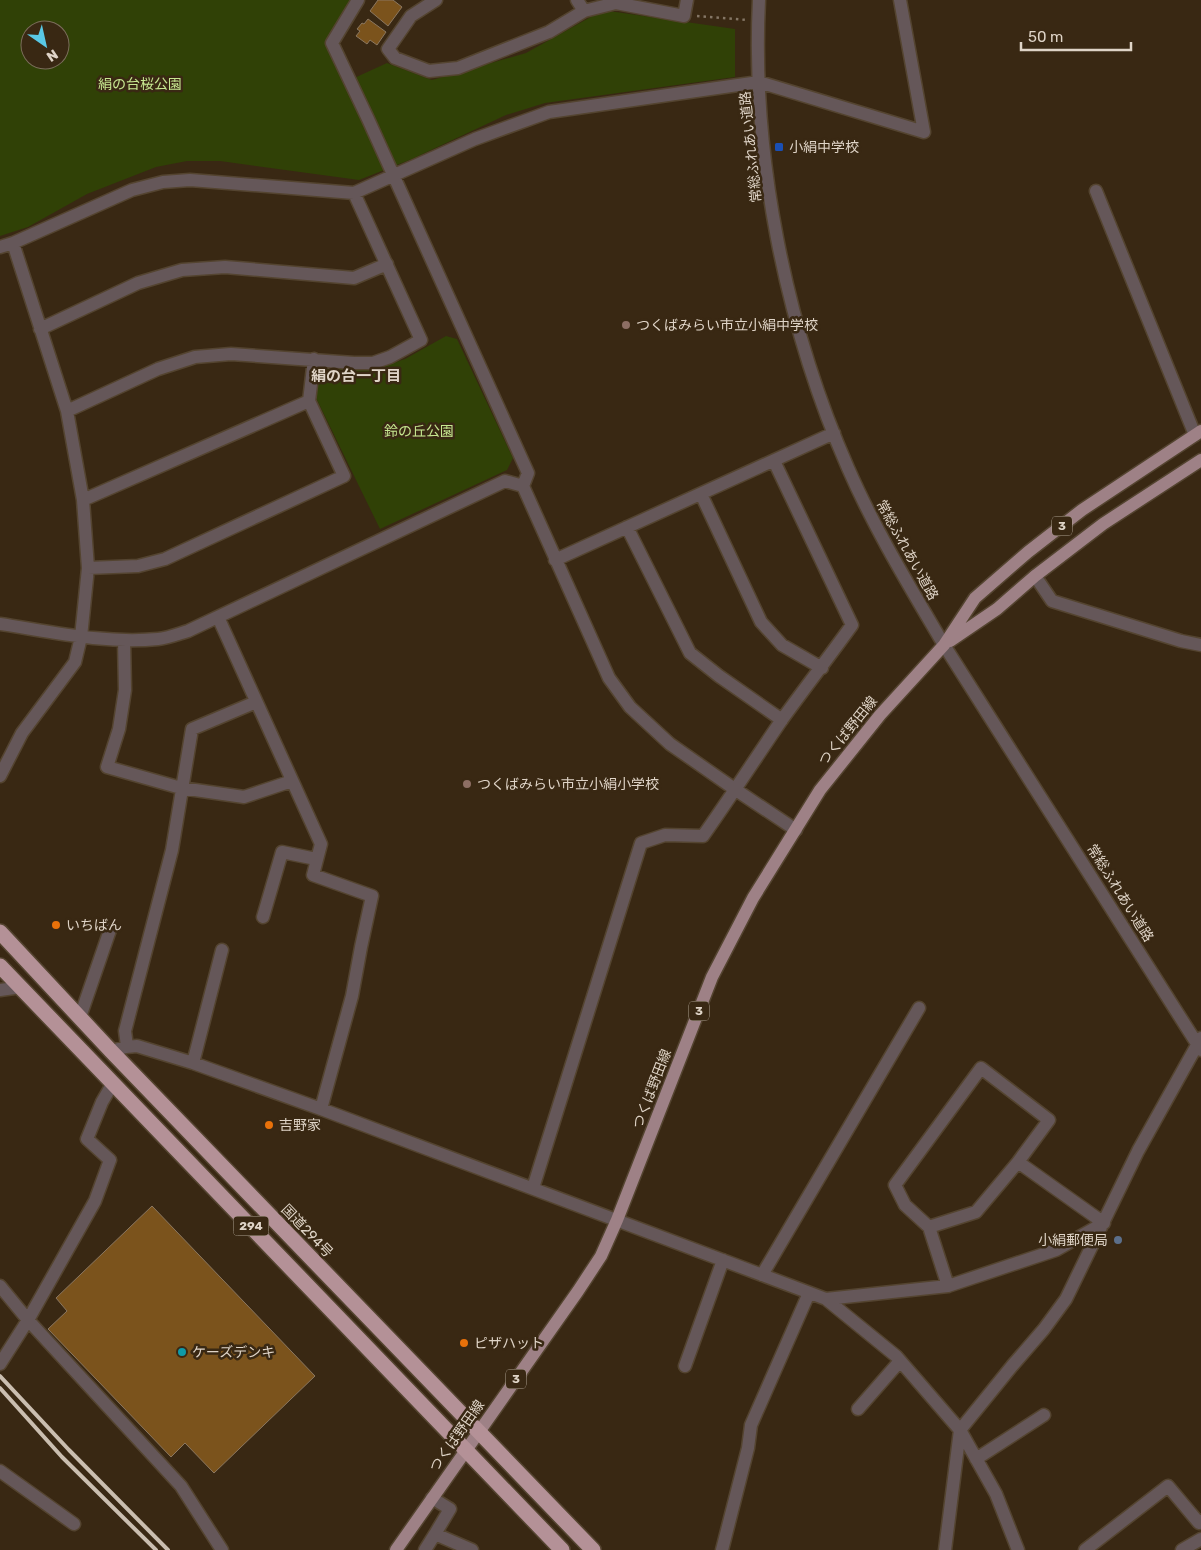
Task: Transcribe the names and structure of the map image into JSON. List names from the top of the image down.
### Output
{
  "streets": {
    "highway": ["294", "国道294号"],
    "main road": ["3", "つくば野田線"],
    "street": ["常総ふれあい道路"]
  },
  "crossings": [
    ["常総ふれあい道路", "つくば野田線"],
    ["つくば野田線", "294"],
    ["つくば野田線", "国道294号"]
  ],
  "districts": ["絹の台一丁目"],
  "parks": ["絹の台桜公園", "鈴の丘公園"],
  "places": {
    "transit": ["小絹中学校"],
    "other": [
      "つくばみらい市立小絹中学校",
      "つくばみらい市立小絹小学校",
      "いちばん",
      "吉野家",
      "小絹郵便局",
      "ピザハット",
      "ケーズデンキ"
    ]
  },
  "scale_bar": "50 m",
  "north": "bottom right"
}
